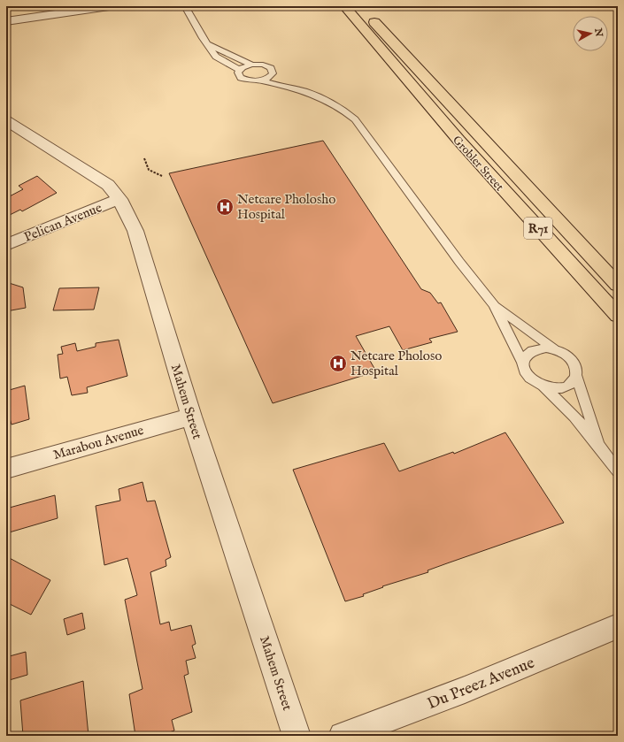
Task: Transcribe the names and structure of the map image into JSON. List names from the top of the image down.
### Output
{
  "streets": {
    "main road": ["Grobler Street", "R71"],
    "street": [
      "Pelican Avenue",
      "Mahem Street",
      "Marabou Avenue",
      "Du Preez Avenue"
    ]
  },
  "crossings": [
    ["Pelican Avenue", "Mahem Street"],
    ["Mahem Street", "Marabou Avenue"]
  ],
  "places": {
    "hospital": ["Netcare Pholosho Hospital", "Netcare Pholoso Hospital"]
  },
  "north": "right"
}
